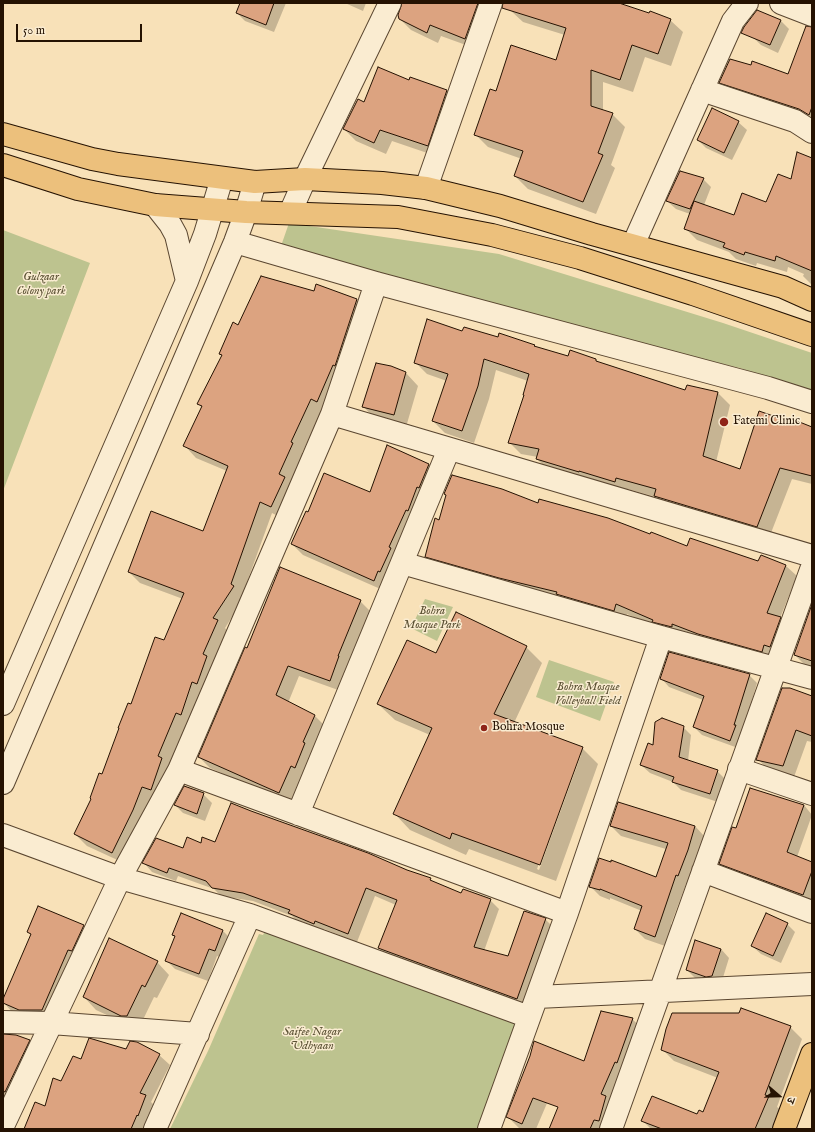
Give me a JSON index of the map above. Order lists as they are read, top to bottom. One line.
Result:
{"parks":["Gulzaar Colony park","Bohra Mosque Park","Bohra Mosque Volleyball Field","Saifee Nagar Udhyaan"],"places":["Fatemi Clinic","Bohra Mosque"],"scale_bar":"50 m","north":"right"}
